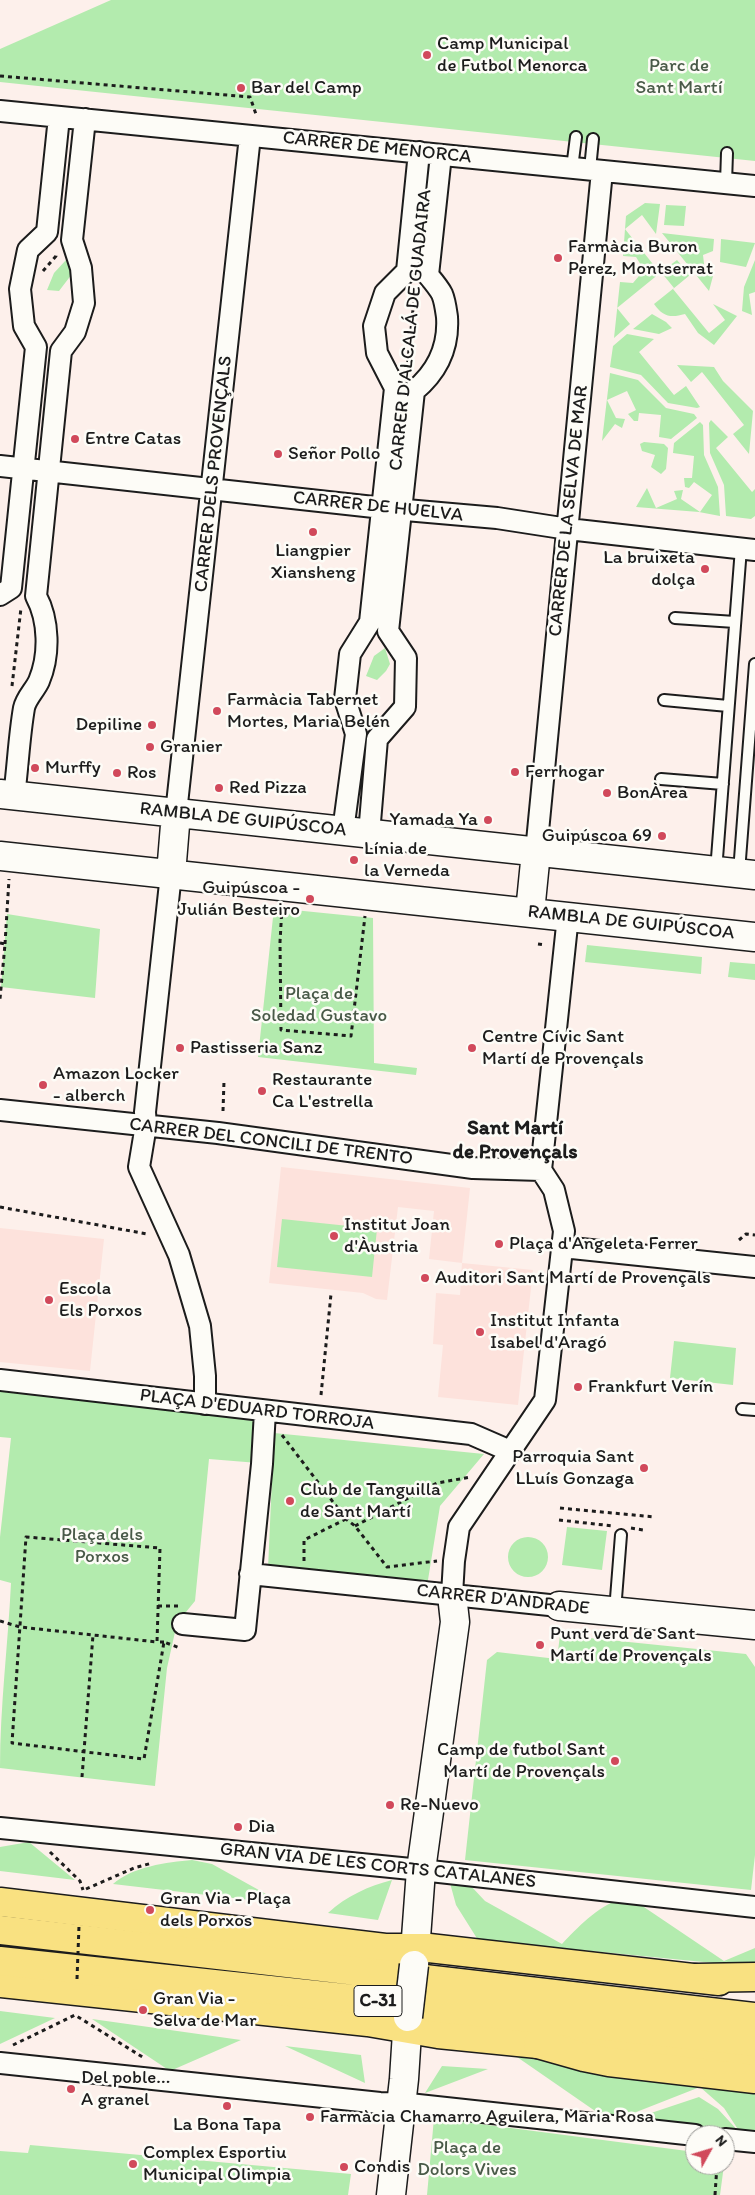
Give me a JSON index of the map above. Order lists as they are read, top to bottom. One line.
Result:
{"streets":{"main road":["C-31"],"street":["CARRER DE MENORCA","CARRER D'ALCALÁ DE GUADAIRA","CARRER DELS PROVENÇALS","CARRER DE HUELVA","CARRER DE LA SELVA DE MAR","RAMBLA DE GUIPÚSCOA","CARRER DEL CONCILI DE TRENTO","PLAÇA D'EDUARD TORROJA","CARRER D'ANDRADE","GRAN VIA DE LES CORTS CATALANES"]},"crossings":[["CARRER DE MENORCA","CARRER D'ALCALÁ DE GUADAIRA"],["CARRER DE MENORCA","CARRER DELS PROVENÇALS"],["CARRER DE MENORCA","CARRER DE LA SELVA DE MAR"],["CARRER D'ALCALÁ DE GUADAIRA","CARRER DE HUELVA"],["CARRER D'ALCALÁ DE GUADAIRA","RAMBLA DE GUIPÚSCOA"],["CARRER DELS PROVENÇALS","CARRER DE HUELVA"],["CARRER DELS PROVENÇALS","RAMBLA DE GUIPÚSCOA"],["CARRER DE HUELVA","CARRER DE LA SELVA DE MAR"],["CARRER DE LA SELVA DE MAR","RAMBLA DE GUIPÚSCOA"]],"districts":["Sant Martí de Provençals"],"parks":["Parc de Sant Martí","Plaça de Soledad Gustavo","Plaça dels Porxos","Plaça de Dolors Vives"],"places":["Camp Municipal de Futbol Menorca","Bar del Camp","Farmàcia Buron Perez, Montserrat","Entre Catas","Señor Pollo","Liangpier Xiansheng","La bruixeta dolça","Farmàcia Tabernet Mortes, Maria Belén","Depiline","Granier","Murffy","Ferrhogar","Ros","Red Pizza","BonÀrea","Yamada Ya","Guipúscoa 69","Línia de la Verneda","Guipúscoa - Julián Besteiro","Pastisseria Sanz","Centre Cívic Sant Martí de Provençals","Amazon Locker - alberch","Restaurante Ca L'estrella","Institut Joan d'Àustria","Plaça d'Angeleta Ferrer","Auditori Sant Martí de Provençals","Escola Els Porxos","Institut Infanta Isabel d'Aragó","Frankfurt Verín","Parroquia Sant LLuís Gonzaga","Club de Tanguilla de Sant Martí","Punt verd de Sant Martí de Provençals","Camp de futbol Sant Martí de Provençals","Re-Nuevo","Dia","Gran Via - Plaça dels Porxos","Gran Via - Selva de Mar","Del poble... A granel","La Bona Tapa","Farmàcia Chamarro Aguilera, Maria Rosa","Complex Esportiu Municipal Olimpia","Condis"],"north":"top right"}
